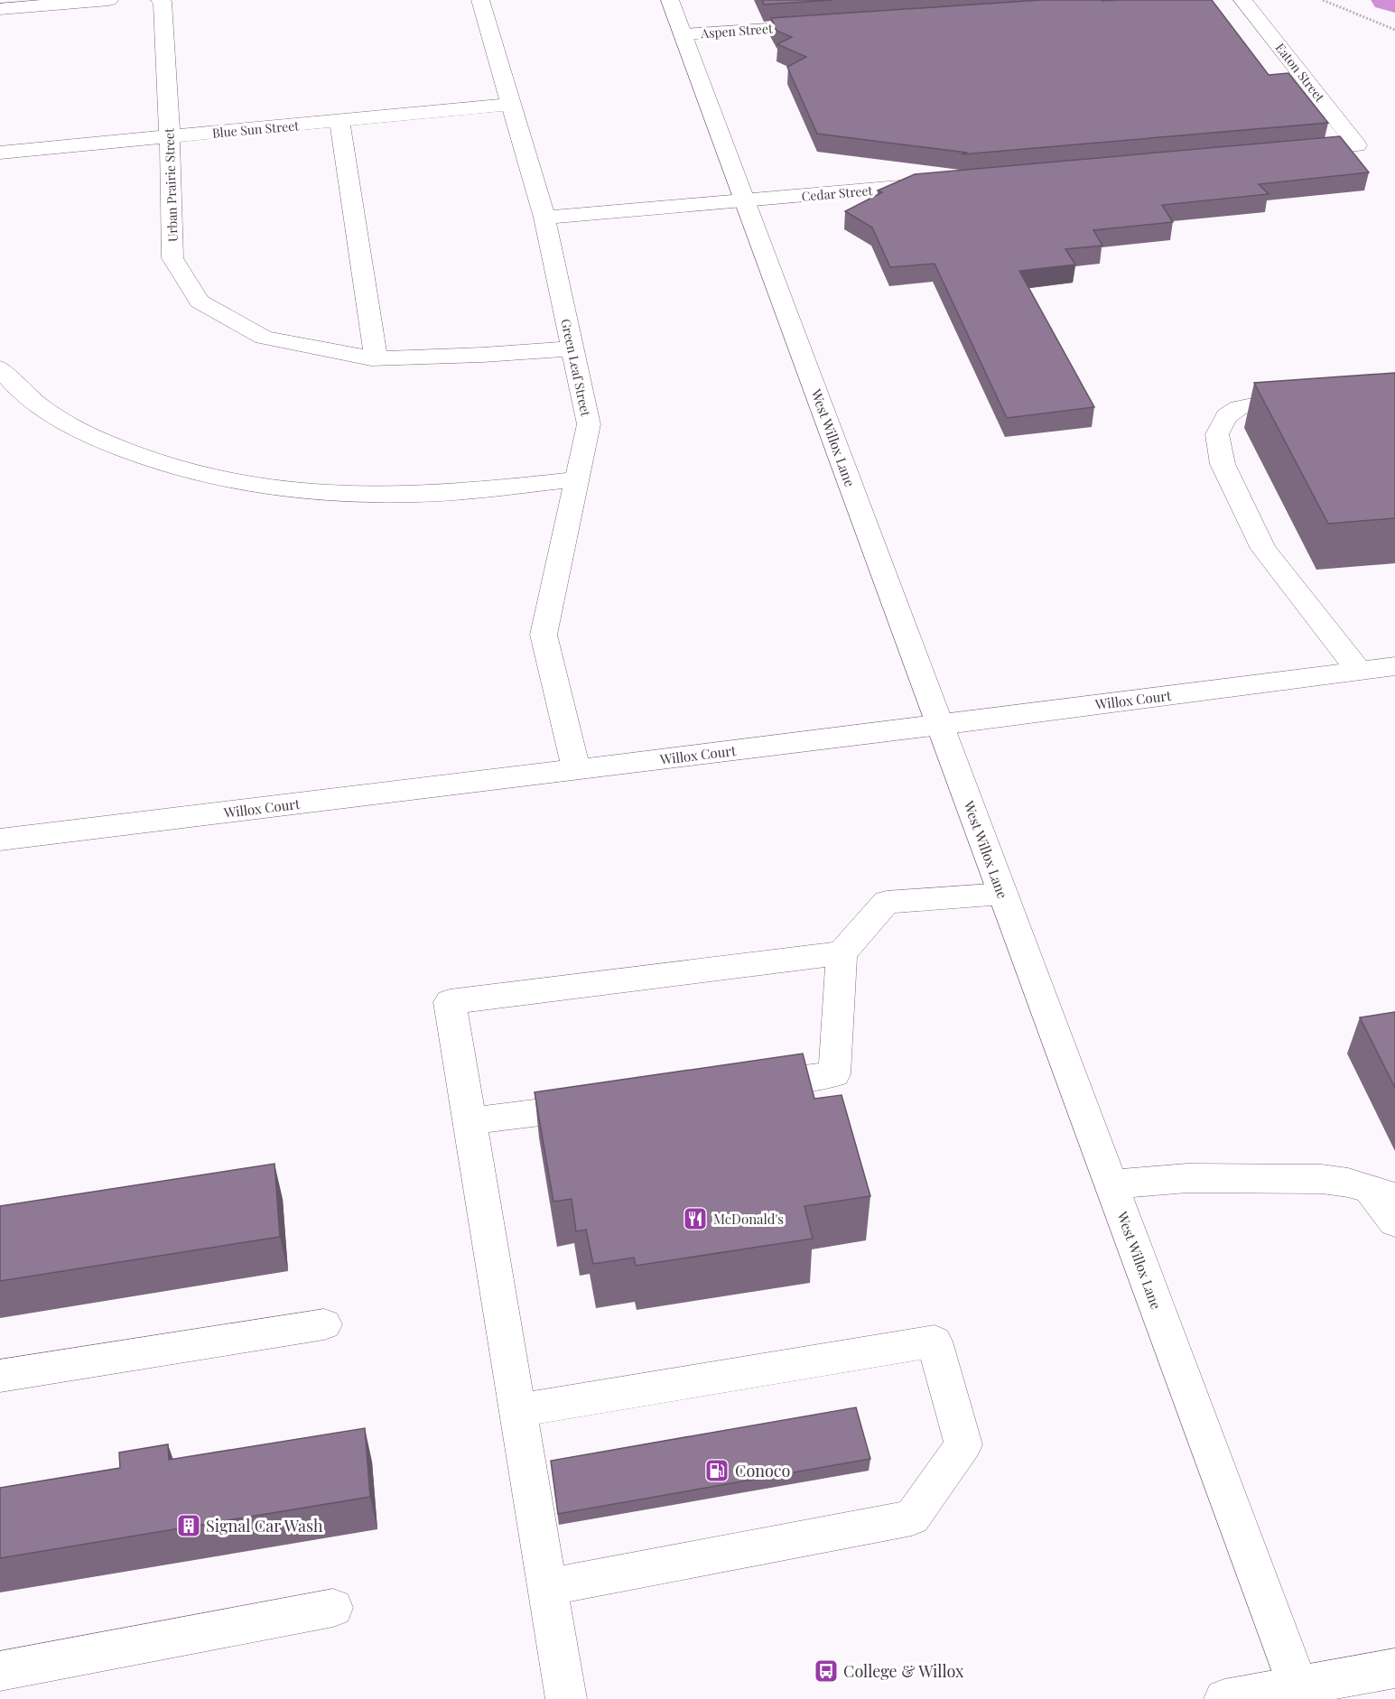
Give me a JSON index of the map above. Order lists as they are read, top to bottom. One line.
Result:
{"streets":{"main road":["Aspen Street","Eaton Street","Blue Sun Street","Urban Prairie Street","Cedar Street","Green Leaf Street","West Willox Lane","Willox Court"]},"crossings":[["Aspen Street","West Willox Lane"],["Blue Sun Street","Urban Prairie Street"],["Blue Sun Street","Green Leaf Street"],["Urban Prairie Street","Green Leaf Street"],["Cedar Street","Green Leaf Street"],["Cedar Street","West Willox Lane"],["Green Leaf Street","Willox Court"],["West Willox Lane","Willox Court"]],"places":{"restaurant":["McDonald's"],"fuel station":["Conoco"],"building":["Signal Car Wash"],"bus stop":["College & Willox"]}}
